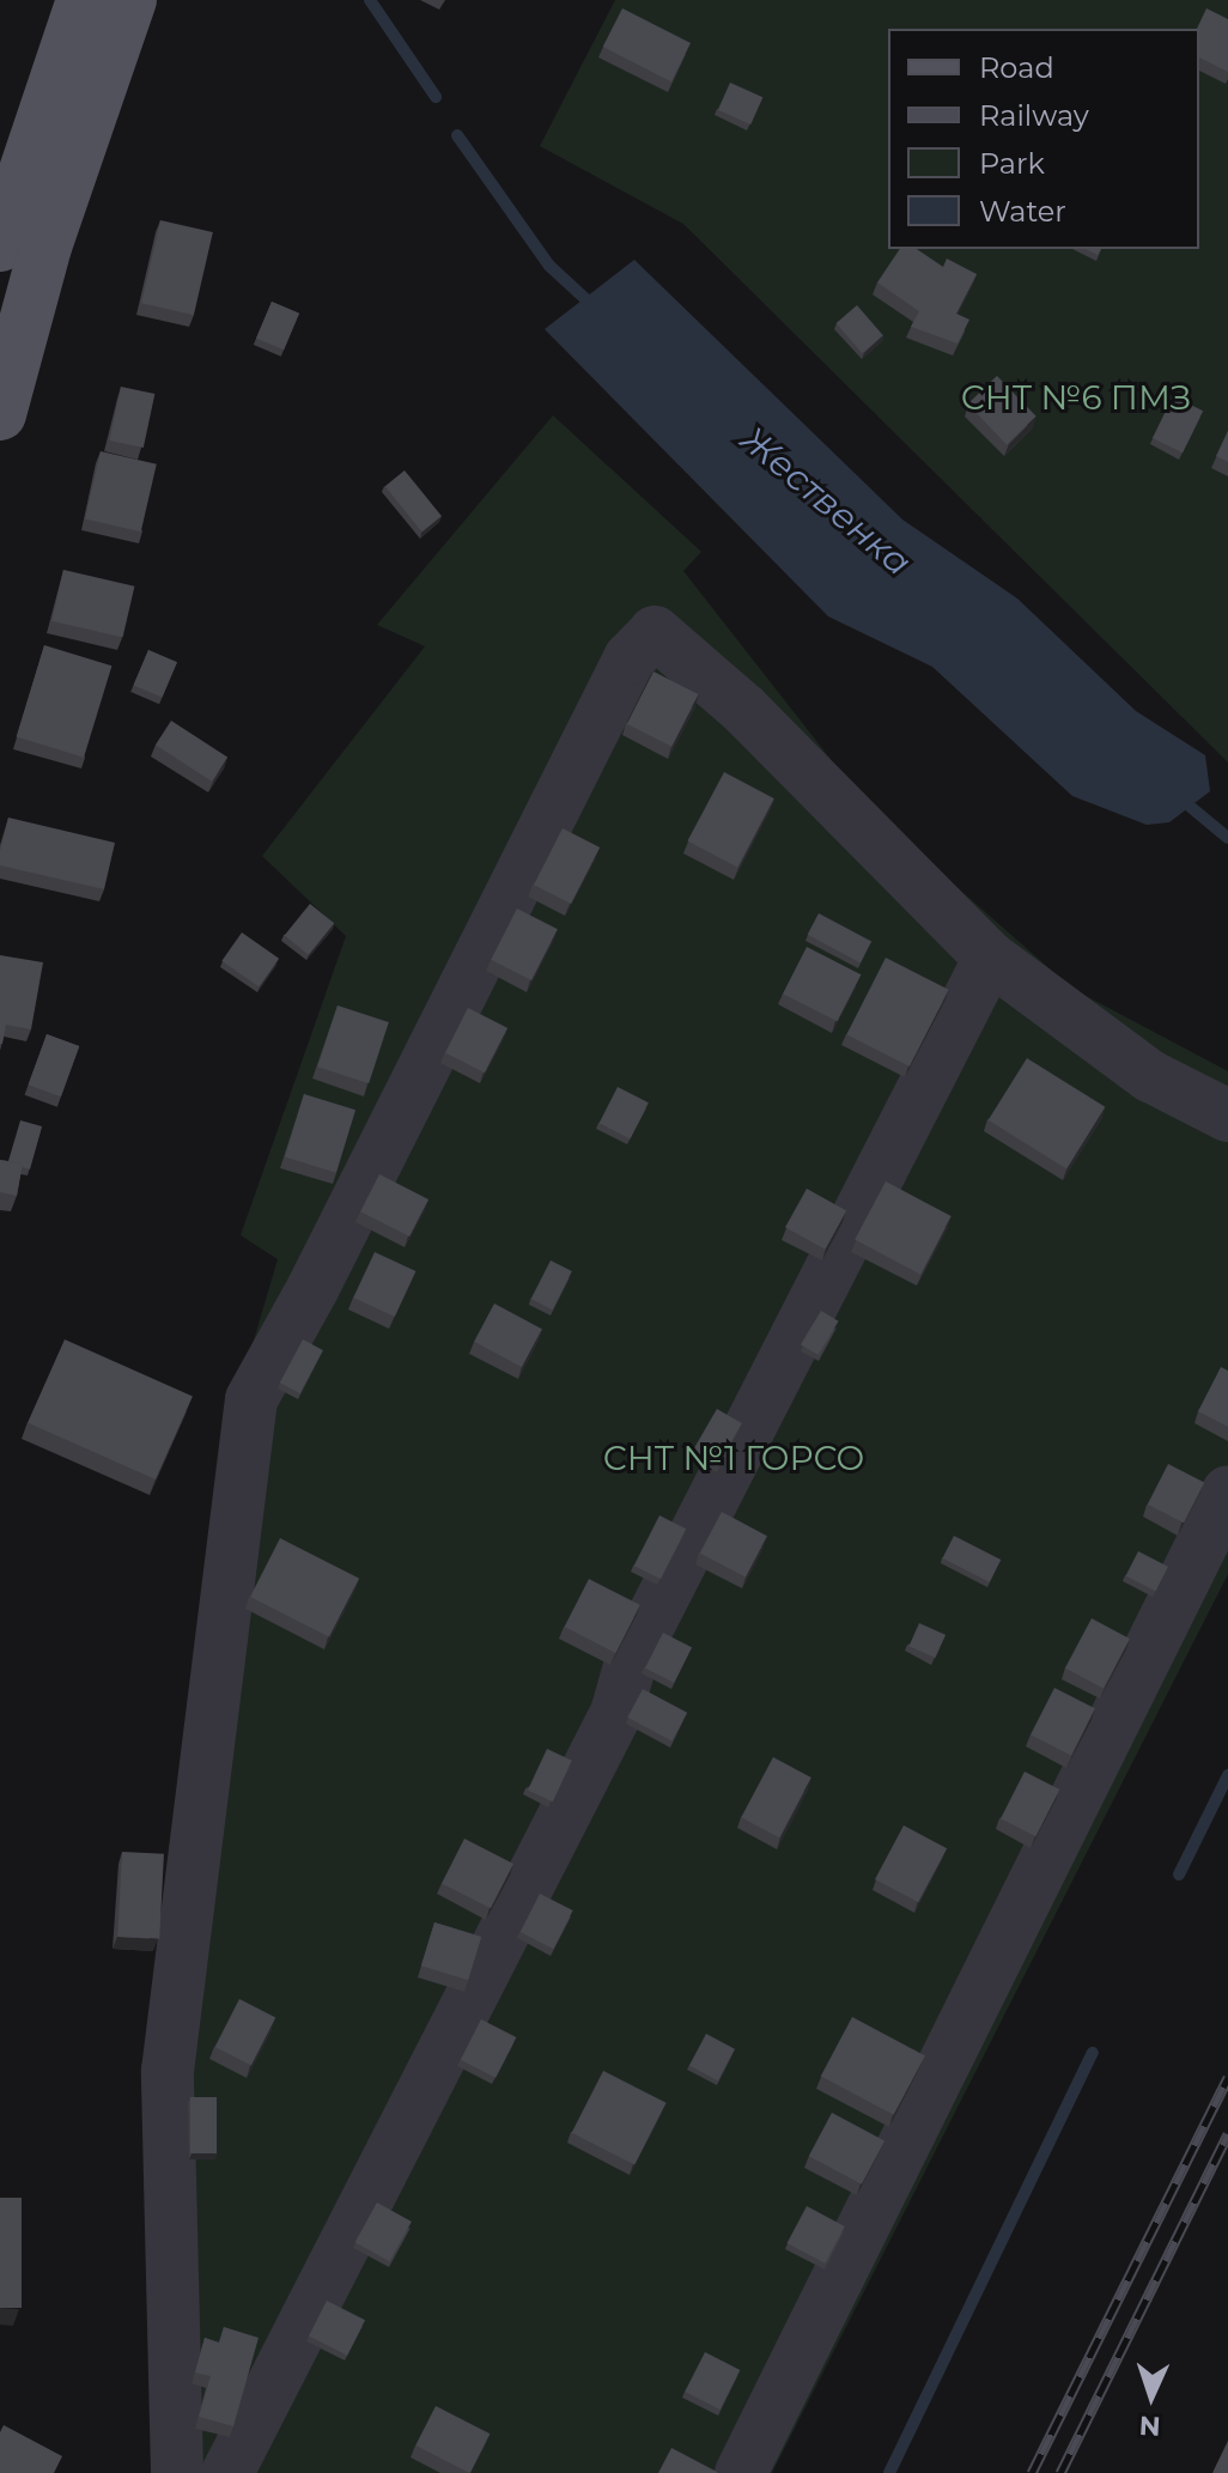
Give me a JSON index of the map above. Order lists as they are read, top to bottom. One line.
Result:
{"water":["Жественка"],"parks":["СНТ №6 ПМЗ","СНТ №1 ГОРСО"],"legend":["Road","Railway","Park","Water"],"north":"bottom"}
